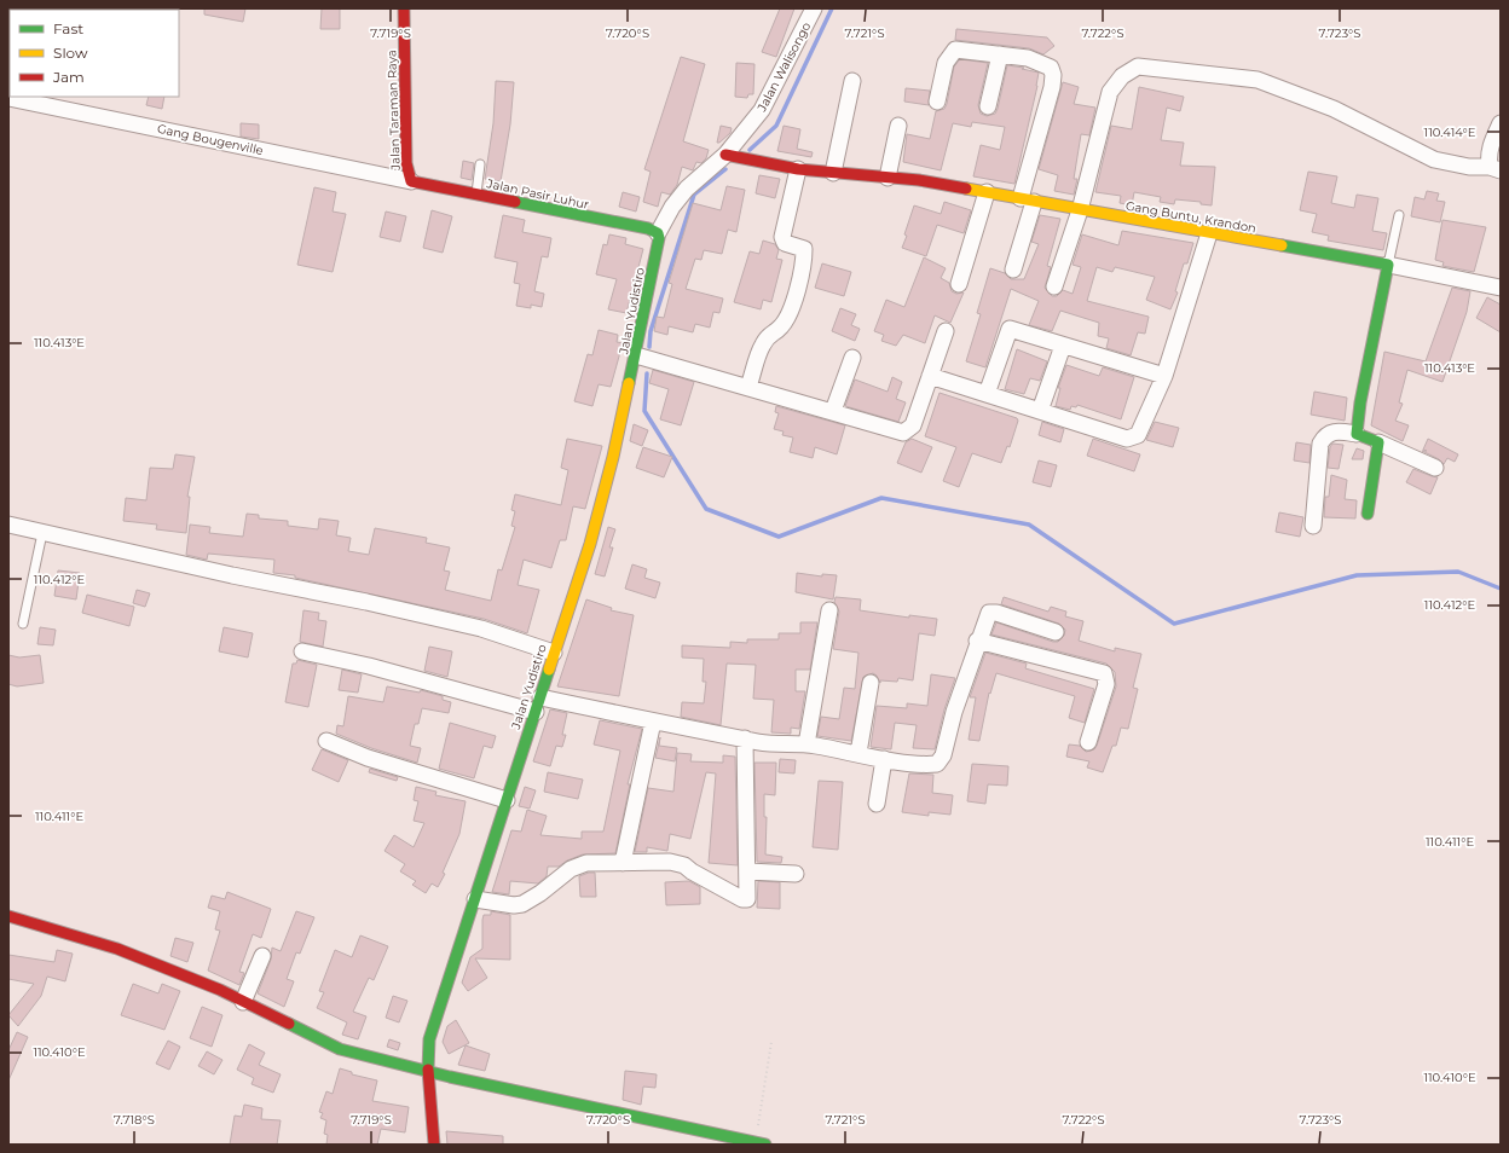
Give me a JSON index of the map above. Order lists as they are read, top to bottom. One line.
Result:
{"streets":{"street":["Jalan Walisongo","Jalan Taraman Raya","Gang Bougenville","Jalan Pasir Luhur","Gang Buntu, Krandon","Jalan Yudistiro"]},"crossings":[["Jalan Walisongo","Jalan Pasir Luhur"],["Jalan Walisongo","Gang Buntu, Krandon"],["Jalan Walisongo","Jalan Yudistiro"],["Jalan Taraman Raya","Gang Bougenville"],["Jalan Taraman Raya","Jalan Pasir Luhur"],["Gang Bougenville","Jalan Pasir Luhur"],["Jalan Pasir Luhur","Jalan Yudistiro"]],"legend":["Fast","Slow","Jam"],"coordinates":["7.719°S","7.720°S","7.721°S","7.722°S","7.723°S","110.414°E","110.413°E","110.412°E","110.411°E","110.410°E","7.718°S"]}
